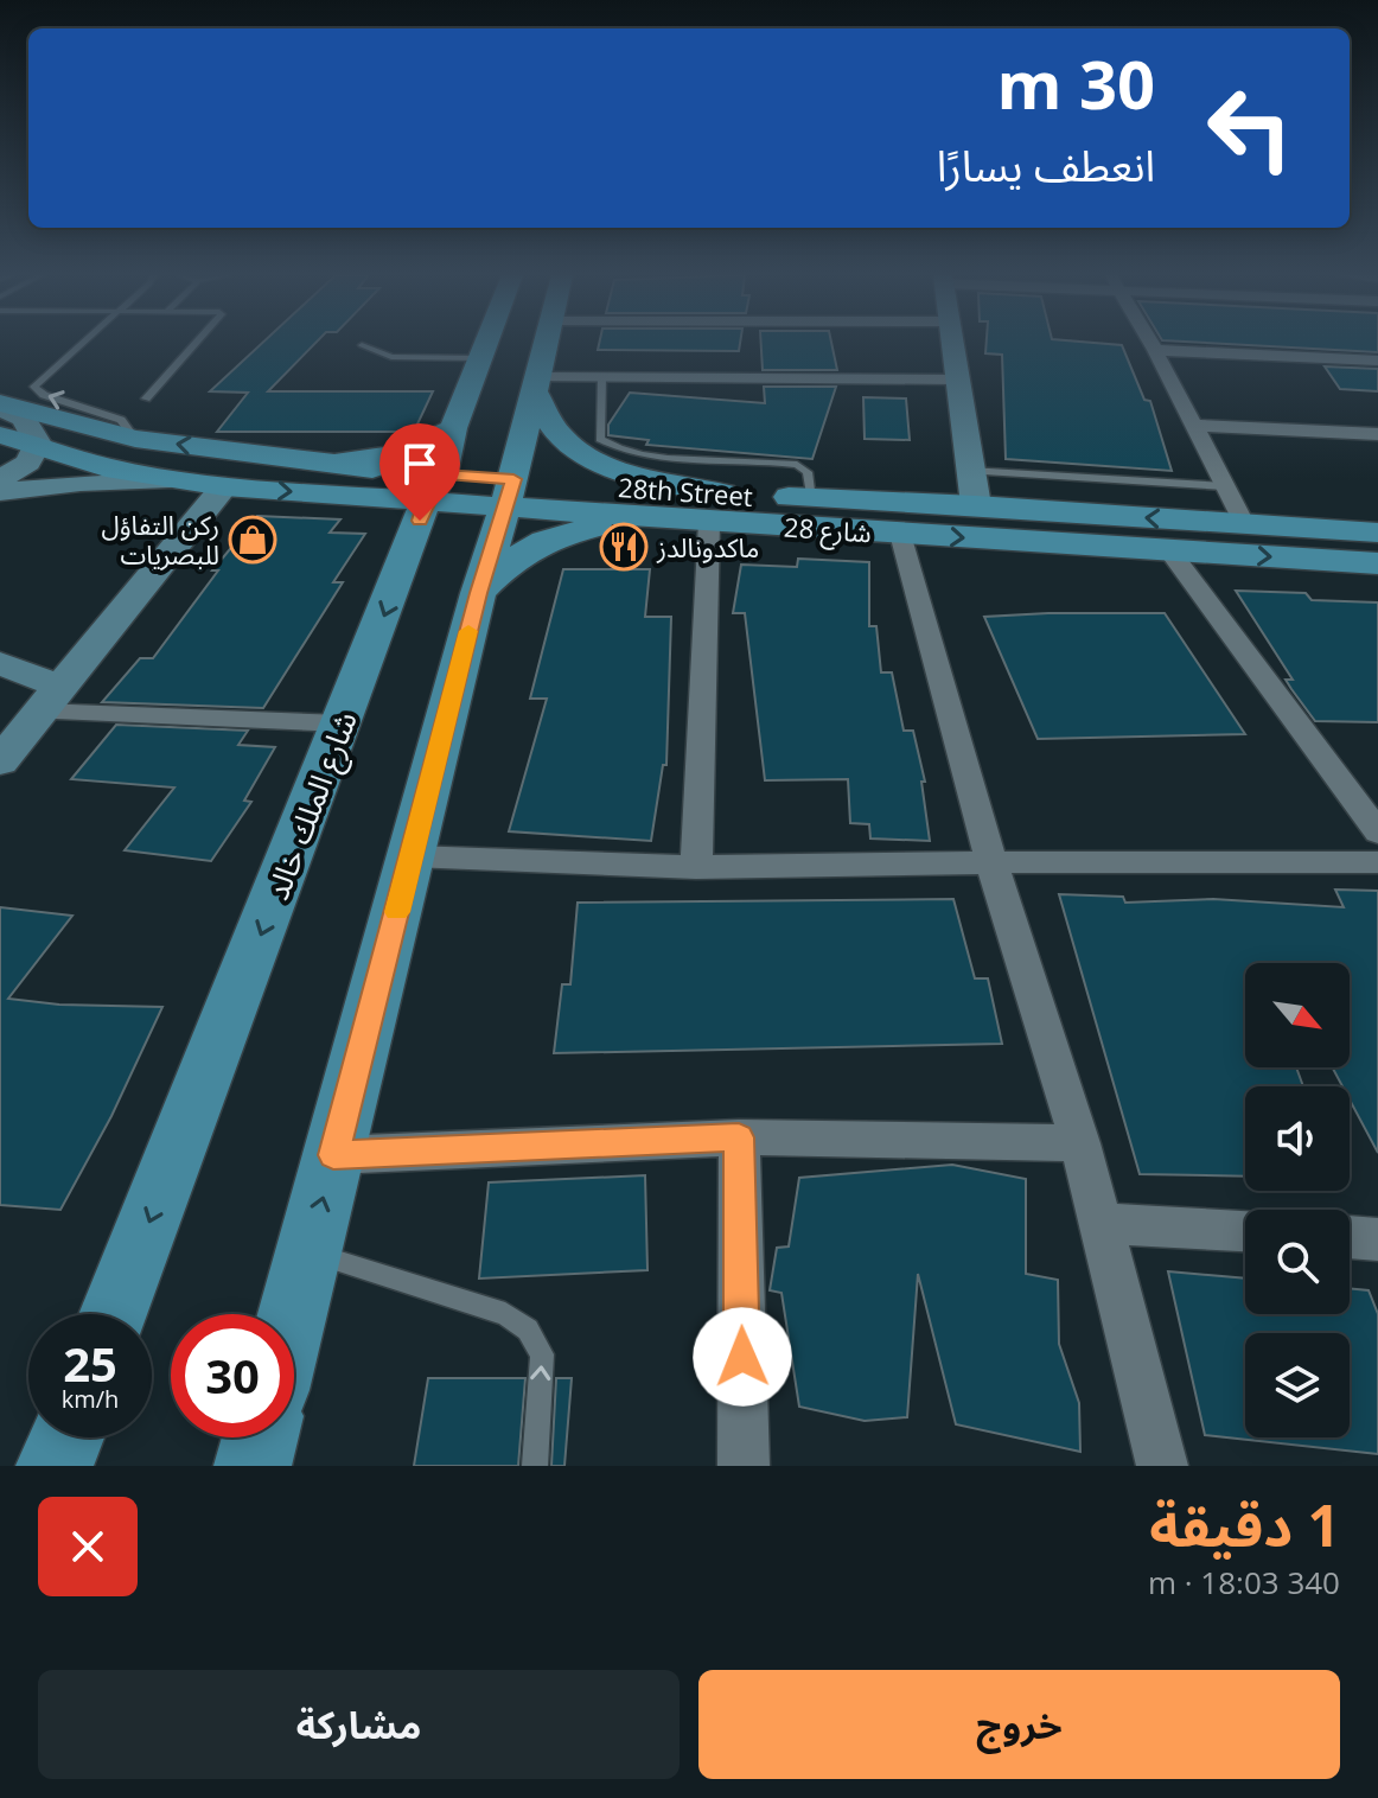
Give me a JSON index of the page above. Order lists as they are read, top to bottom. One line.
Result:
{"streets":{"main road":["28th Street","شارع 28","شارع الملك خالد"]},"crossings":[["28th Street","شارع 28"],["شارع 28","شارع الملك خالد"]],"places":{"shop":["ركن التفاؤل للبصريات"],"restaurant":["ماكدونالدز"]},"north":"bottom right","page":{"turn":["30 m","انعطف يسارًا"],"speed":"25 km/h","limit":"30","heading":["1 دقيقة","340 m · 18:03"],"buttons":["خروج","مشاركة"]}}
